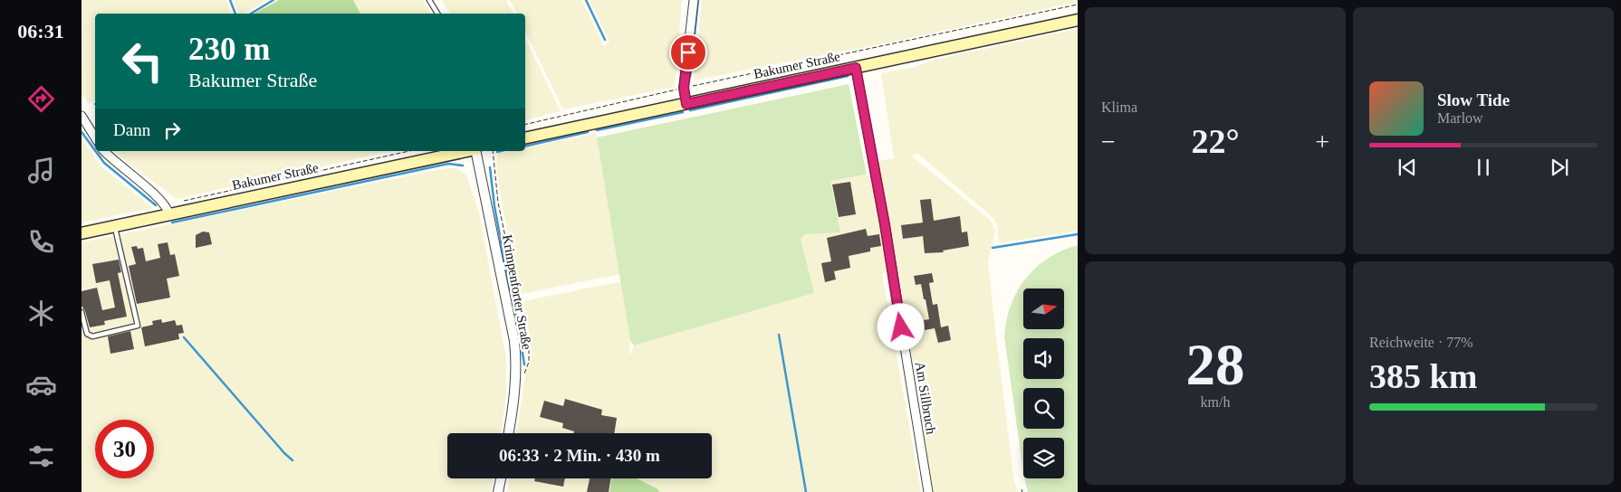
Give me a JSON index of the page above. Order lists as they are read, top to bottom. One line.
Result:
{"streets":{"main road":["Bakumer Straße"],"street":["Krimpenforter Straße","Am Sillbruch"]},"crossings":[["Bakumer Straße","Am Sillbruch"]],"north":"right","page":{"tabs":"06:31","tile":["Klima",["28","km/h"],["Reichweite · 77%","385 km"]],"turn":["230 m","Bakumer Straße"],"song":["Slow Tide","Marlow"],"then":"Dann","heat":["−","22°","+"],"limit":"30","trip":"06:33 · 2 Min. · 430 m"}}
